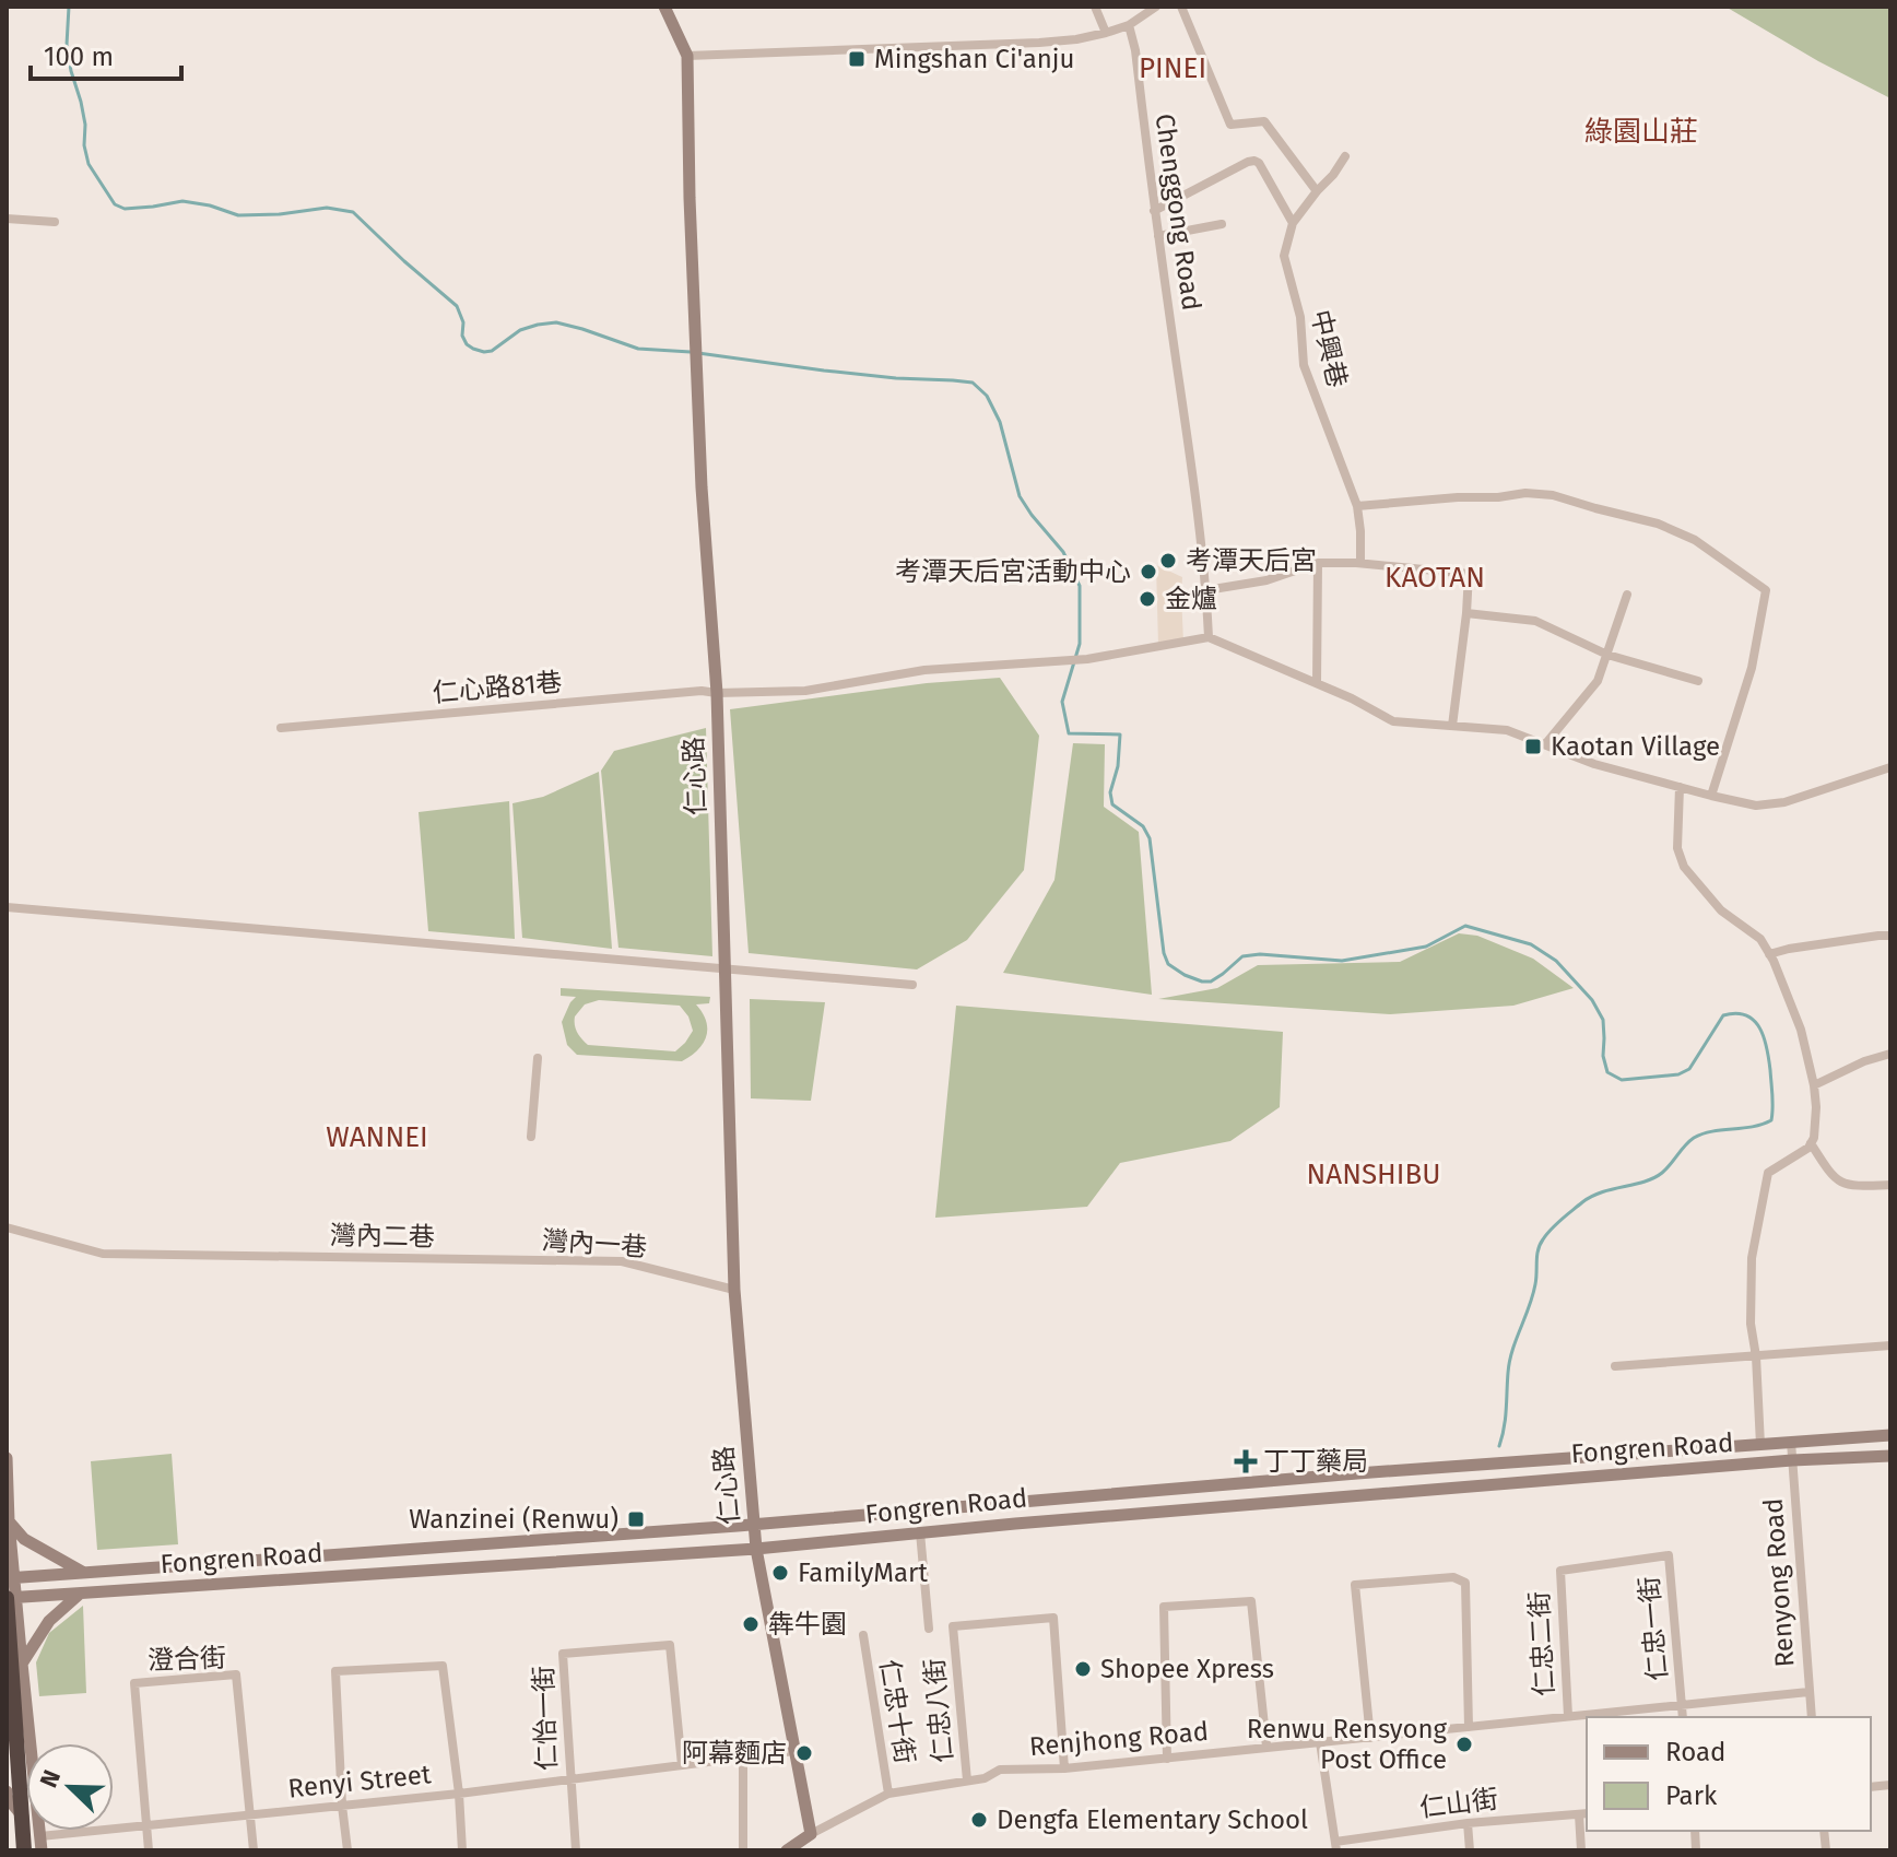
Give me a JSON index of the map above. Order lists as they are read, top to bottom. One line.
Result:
{"streets":{"main road":["仁心路","Fongren Road"],"street":["Chenggong Road","中興巷","仁心路81巷","灣內二巷","灣內一巷","Renyong Road","仁忠一街","仁忠二街","澄合街","仁忠八街","仁忠十街","仁怡一街","Renjhong Road","Renyi Street","仁山街"]},"crossings":[["仁心路81巷","仁心路"],["仁心路","灣內一巷"],["仁心路","Fongren Road"],["仁心路","Renjhong Road"],["仁心路","Renyi Street"],["灣內二巷","灣內一巷"],["Fongren Road","Renyong Road"],["Renyong Road","Renjhong Road"],["仁忠一街","仁忠二街"],["仁忠一街","Renjhong Road"],["仁忠二街","Renjhong Road"],["澄合街","Renyi Street"],["仁忠八街","Renjhong Road"],["仁忠十街","Renjhong Road"],["仁怡一街","Renyi Street"]],"districts":["PINEI","綠園山莊","KAOTAN","WANNEI","NANSHIBU"],"places":{"transit":["Mingshan Ci'anju","Kaotan Village","Wanzinei (Renwu)"],"other":["考潭天后宮","考潭天后宮活動中心","金爐","FamilyMart","犇牛園","Shopee Xpress","Renwu Rensyong Post Office","阿幕麵店","Dengfa Elementary School"],"health":["丁丁藥局"]},"legend":["Road","Park"],"scale_bar":"100 m","north":"top left"}
